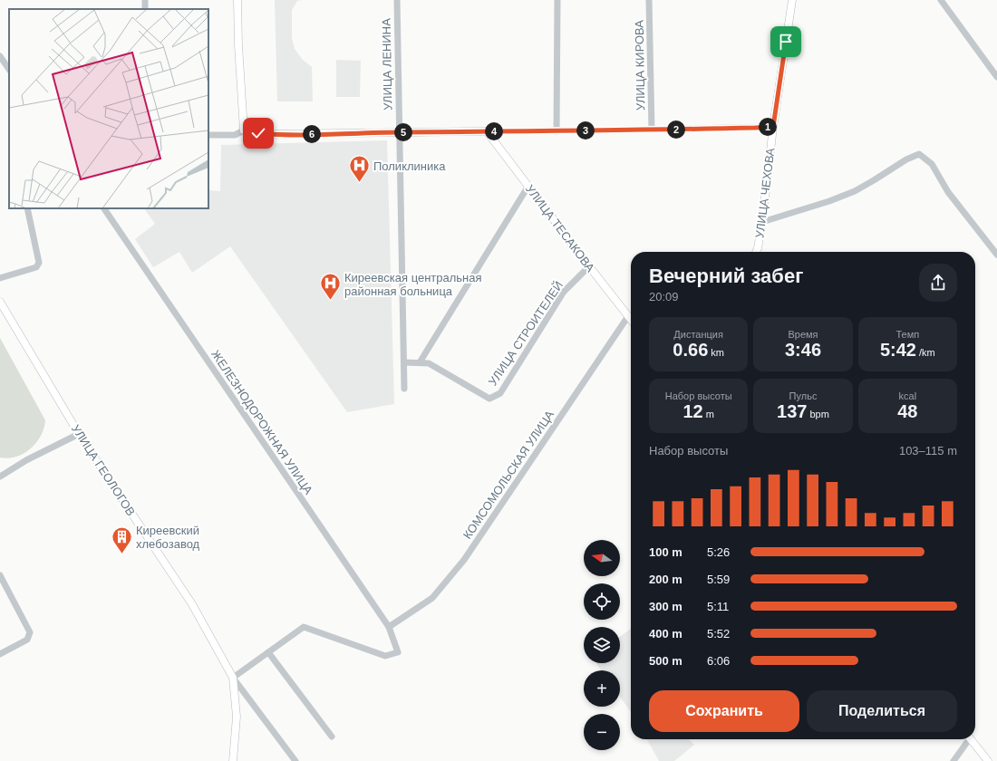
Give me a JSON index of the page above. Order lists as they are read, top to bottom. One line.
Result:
{"streets":{"main road":["УЛИЦА ЧЕХОВА","УЛИЦА ТЕСАКОВА","УЛИЦА ГЕОЛОГОВ"],"street":["УЛИЦА ЛЕНИНА","УЛИЦА КИРОВА","УЛИЦА СТРОИТЕЛЕЙ","ЖЕЛЕЗНОДОРОЖНАЯ УЛИЦА","КОМСОМОЛЬСКАЯ УЛИЦА"]},"crossings":[["УЛИЦА ЛЕНИНА","УЛИЦА СТРОИТЕЛЕЙ"],["УЛИЦА ТЕСАКОВА","УЛИЦА СТРОИТЕЛЕЙ"],["УЛИЦА ТЕСАКОВА","КОМСОМОЛЬСКАЯ УЛИЦА"],["ЖЕЛЕЗНОДОРОЖНАЯ УЛИЦА","КОМСОМОЛЬСКАЯ УЛИЦА"]],"places":{"hospital":["Поликлиника","Киреевская центральная районная больница"],"building":["Киреевский хлебозавод"]},"north":"left","page":{"pins":["1","2","3","4","5","6"],"heading":["Вечерний забег","20:09"],"stats":[["Дистанция","0.66 km"],["Время","3:46"],["Темп","5:42 /km"],["Набор высоты","12 m"],["Пульс","137 bpm"],["kcal","48"]],"chart":["Набор высоты","103–115 m"],"list":[{"name":"100 m","note":"5:26"},{"name":"200 m","note":"5:59"},{"name":"300 m","note":"5:11"},{"name":"400 m","note":"5:52"},{"name":"500 m","note":"6:06"}],"map_buttons":["+","−"],"buttons":["Сохранить","Поделиться"]}}
